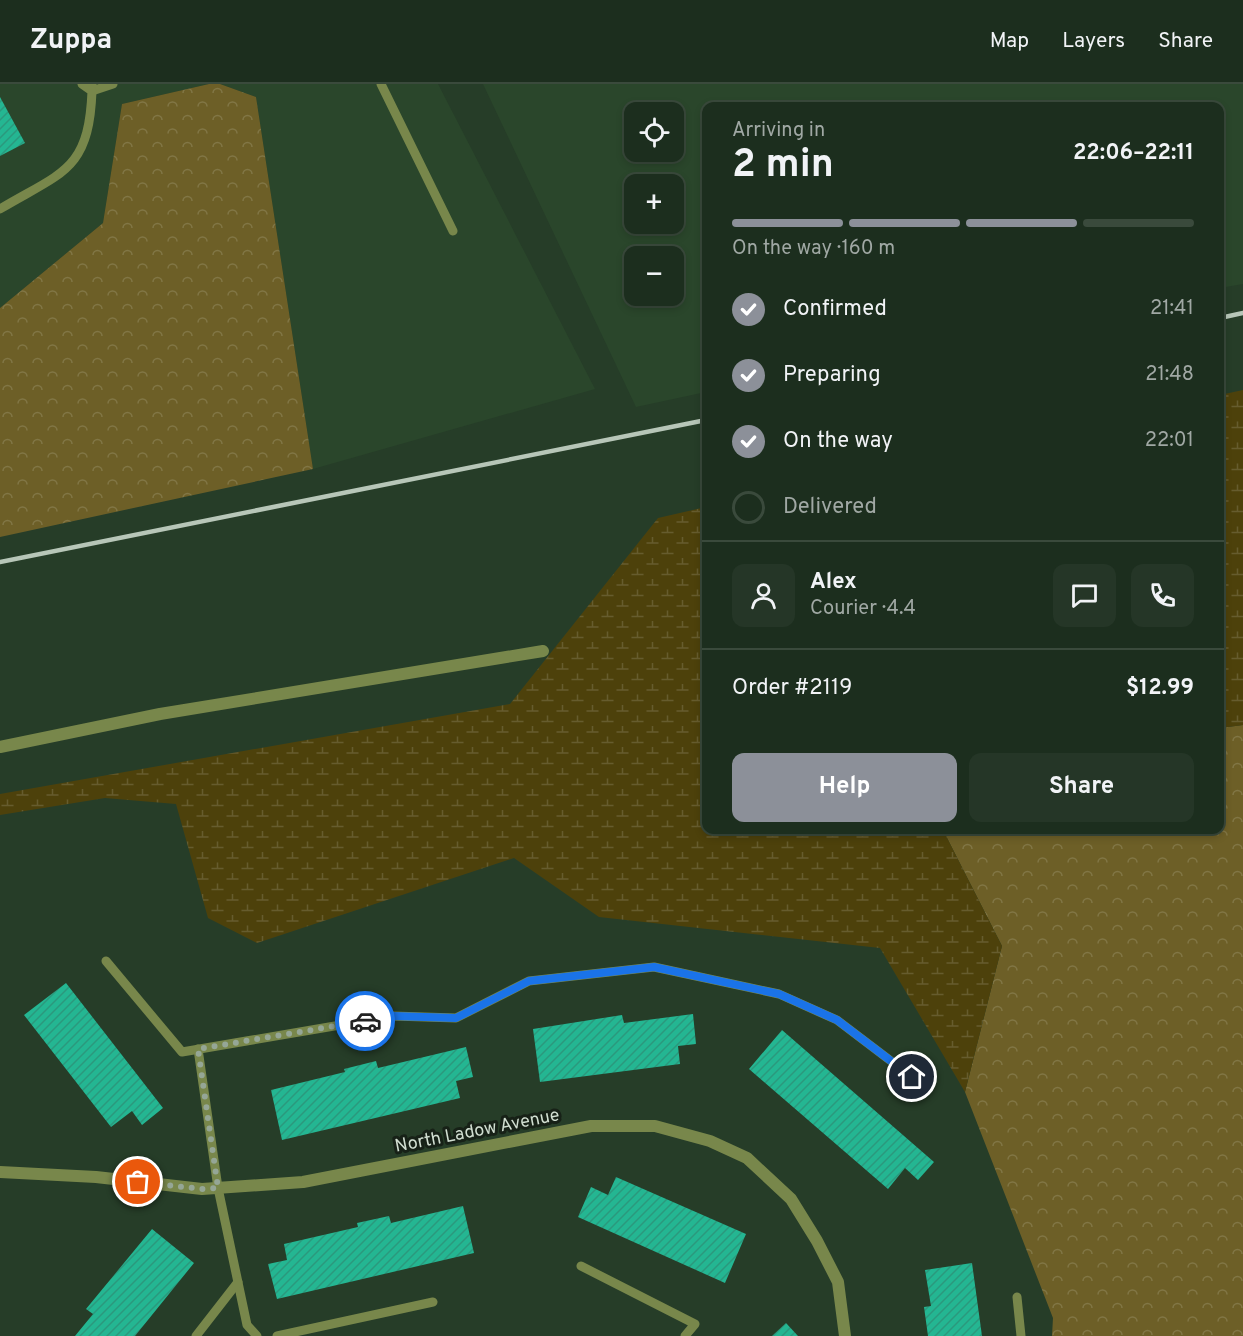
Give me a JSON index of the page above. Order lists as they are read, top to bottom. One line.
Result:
{"streets":{"street":["North Ladow Avenue"]},"page":{"header":"Zuppa","nav":["Map","Layers","Share"],"map_buttons":["+","−"],"heading":["2 min","Arriving in","22:06–22:11"],"panel":["Alex","Courier · 4.4","Order #2119","$12.99"],"bar":"On the way · 160 m","list":[["Confirmed","21:41"],["Preparing","21:48"],["On the way","22:01"],"Delivered"],"buttons":["Help","Share"]}}
